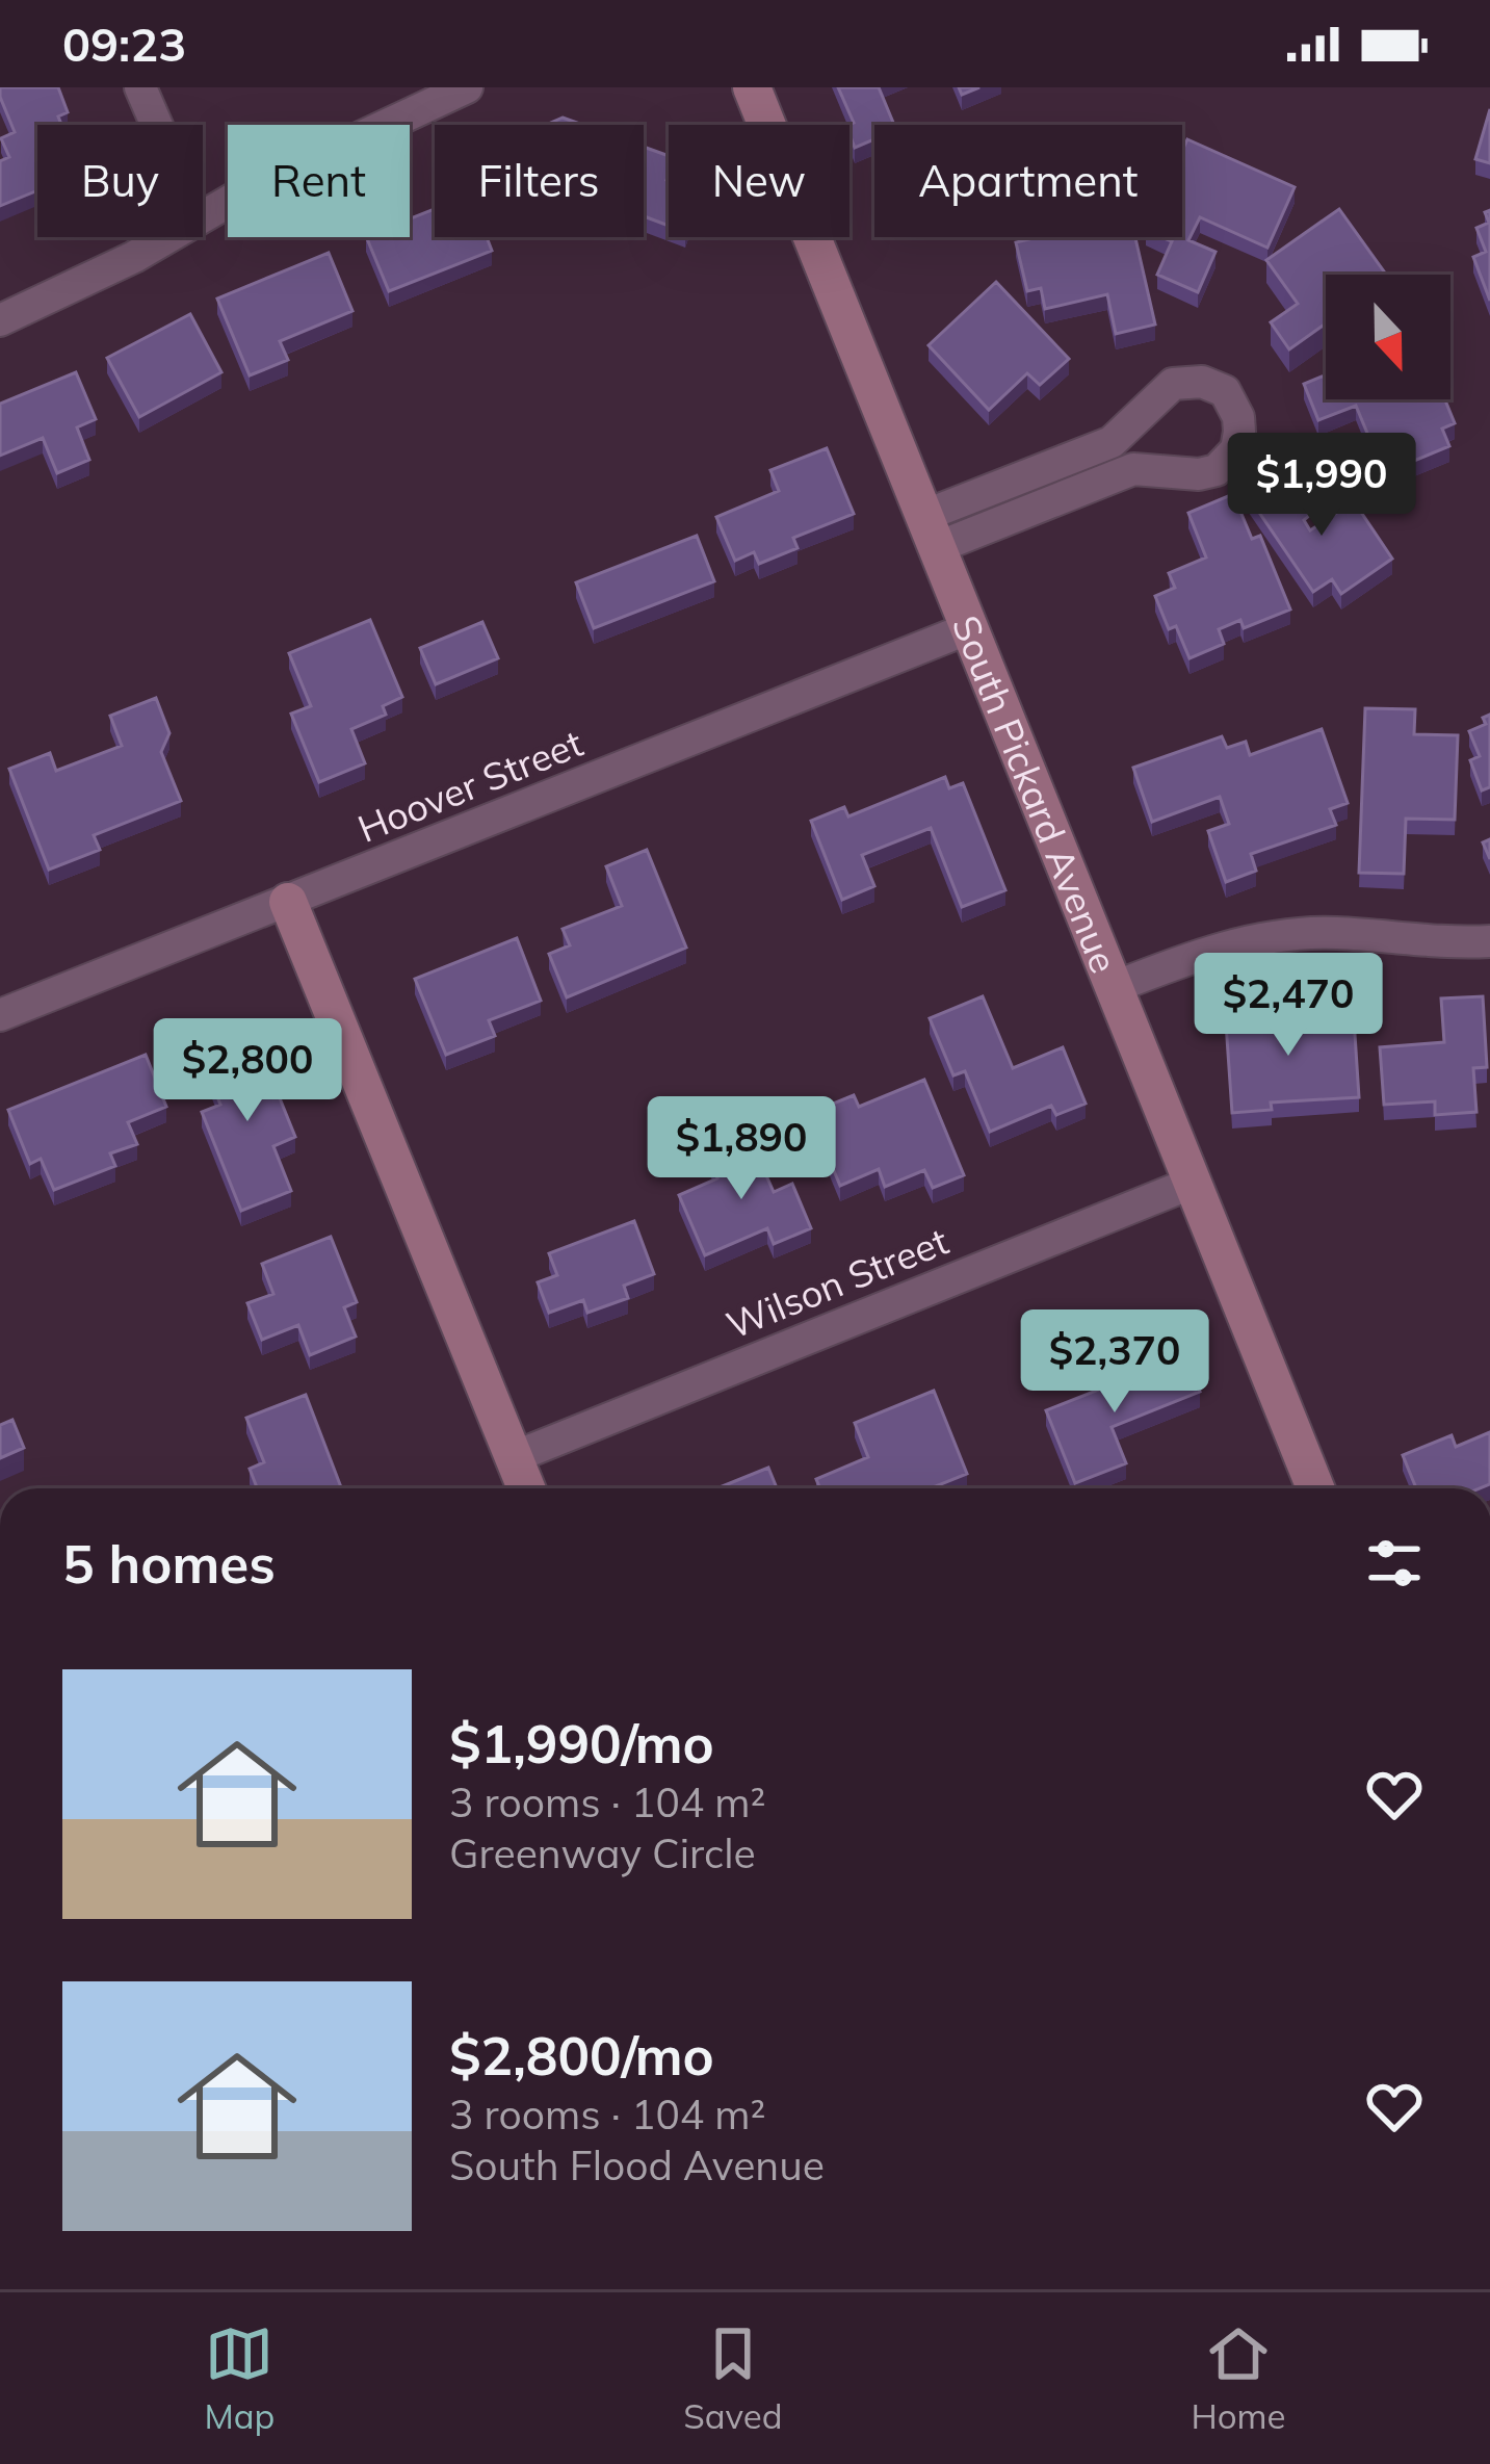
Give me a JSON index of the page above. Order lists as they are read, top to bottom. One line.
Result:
{"streets":{"street":["Hoover Street","South Pickard Avenue","Wilson Street"]},"crossings":[["Hoover Street","South Pickard Avenue"],["South Pickard Avenue","Wilson Street"]],"north":"bottom","page":{"status":"09:23","chip":["Buy","Rent","Filters","New","Apartment"],"price":["$1,990","$2,470","$2,800","$1,890","$2,370"],"heading":"5 homes","list":[{"name":"$1,990/mo","note":"3 rooms · 104 m² · Greenway Circle"},{"name":"$2,800/mo","note":"3 rooms · 104 m² · South Flood Avenue"}],"tabs":["Map","Saved","Home"]}}
